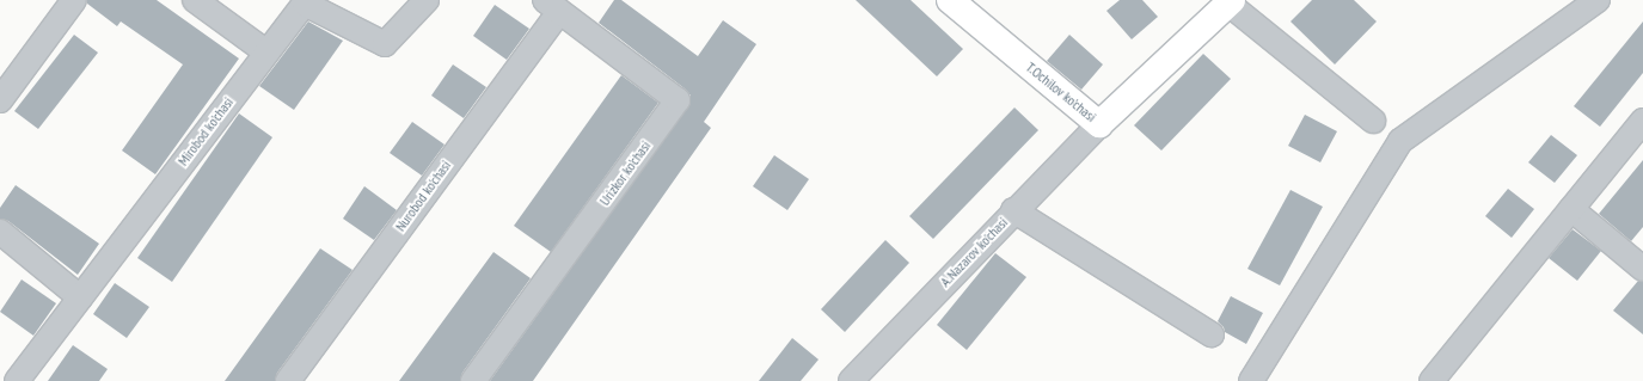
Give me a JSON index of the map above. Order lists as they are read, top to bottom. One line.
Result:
{"streets":{"main road":["T.Ochilov ko'chasi"],"street":["Mirobod ko'chasi","Urizkor ko'chasi","Nurobod ko'chasi","A.Nazarov ko'chasi"]},"crossings":[["T.Ochilov ko'chasi","A.Nazarov ko'chasi"],["Urizkor ko'chasi","Nurobod ko'chasi"]]}
